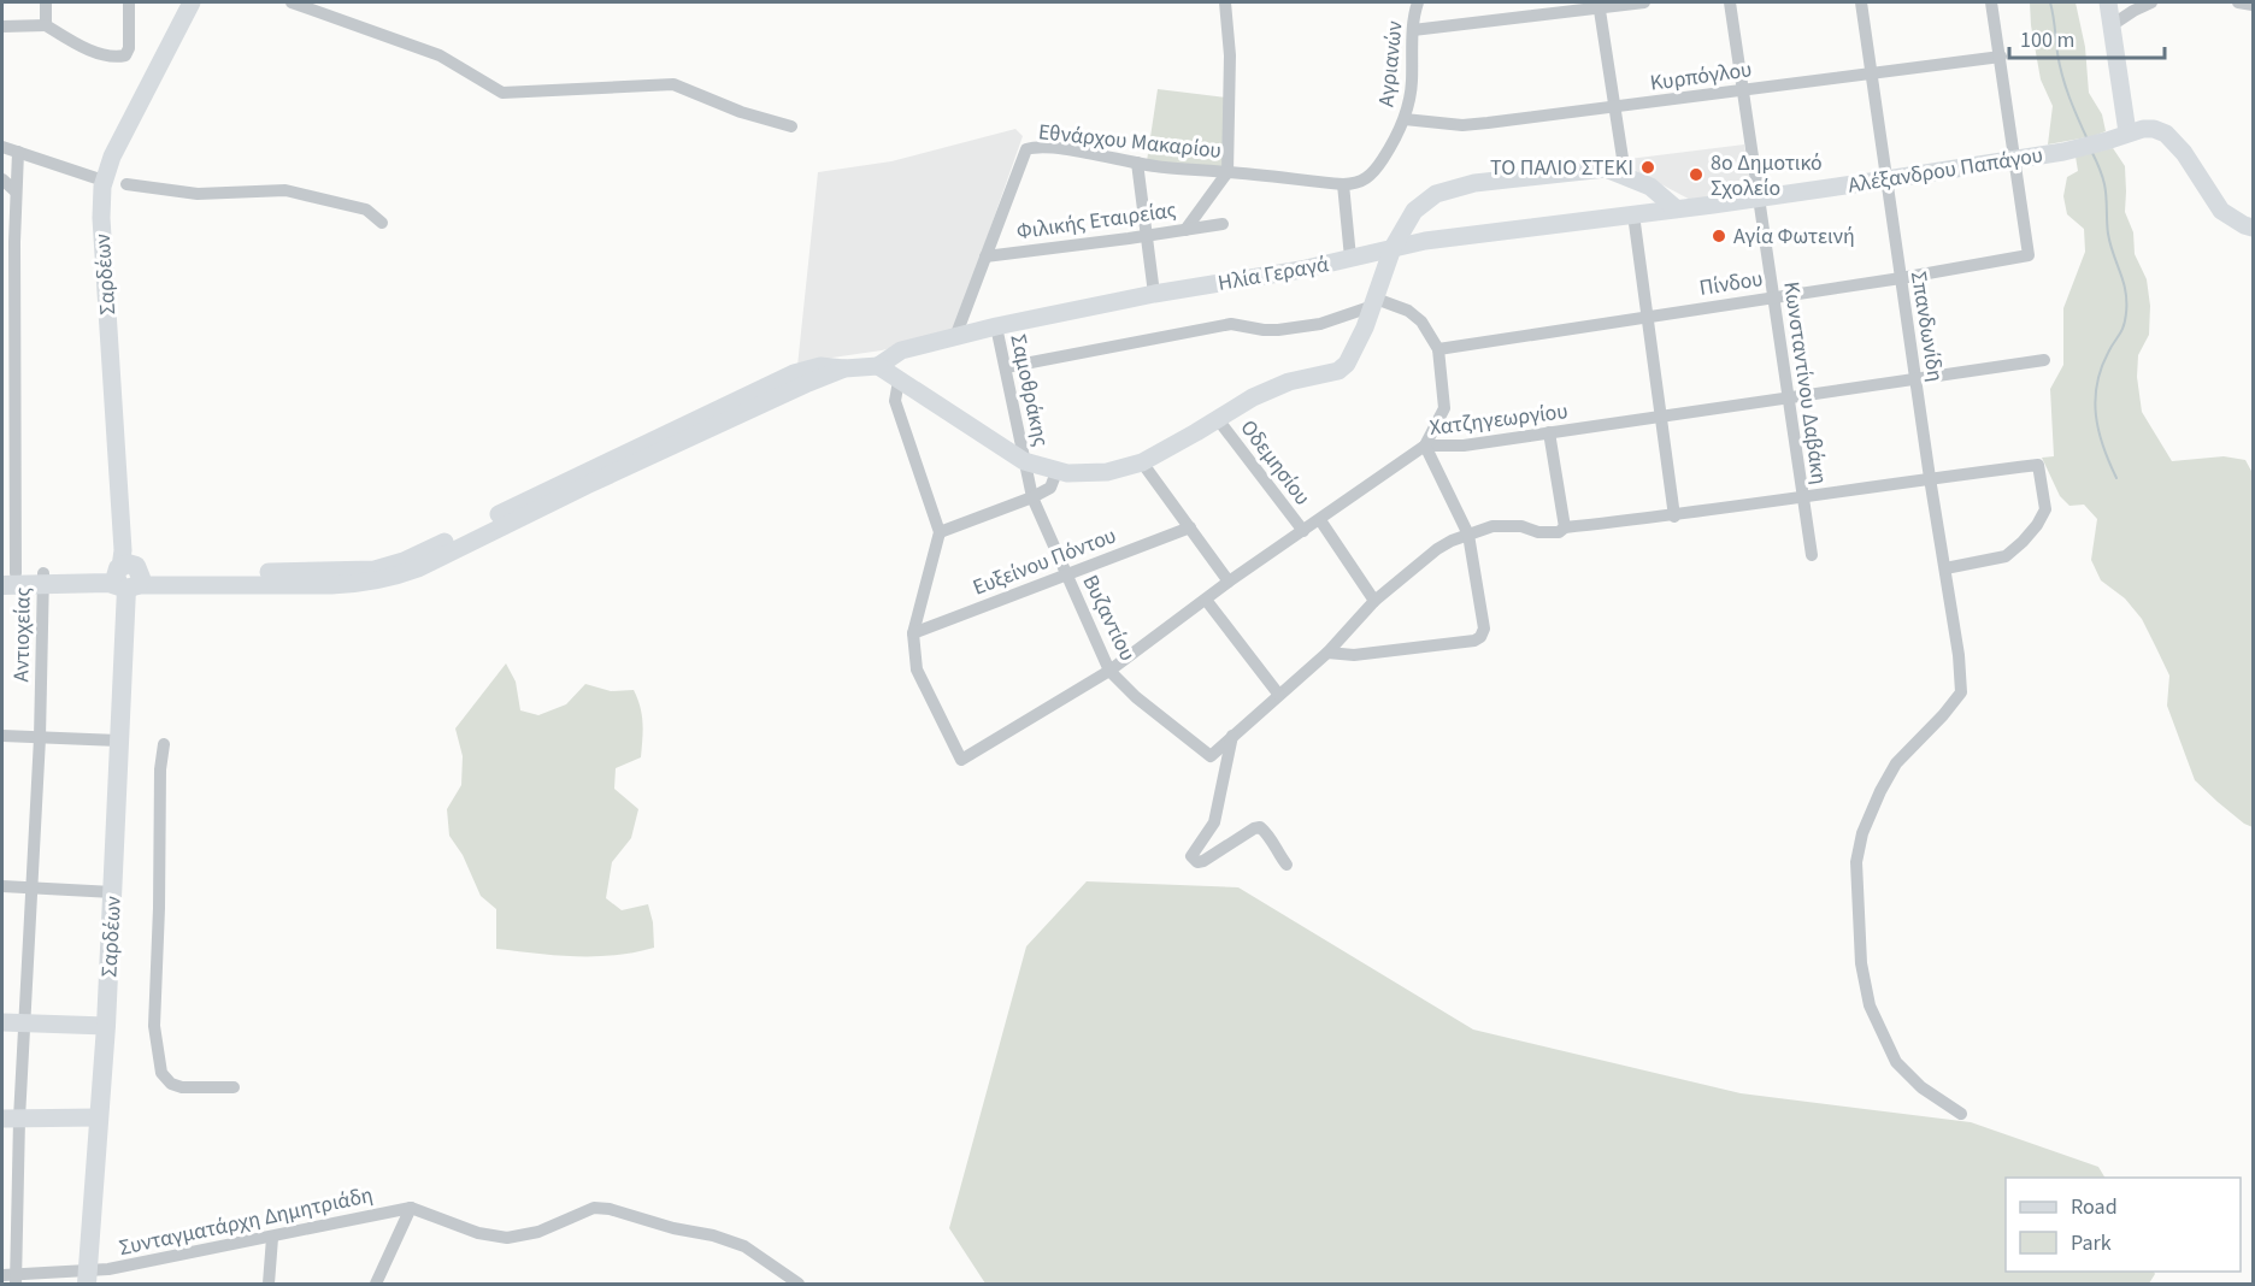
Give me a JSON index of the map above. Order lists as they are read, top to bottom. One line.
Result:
{"streets":{"main road":["Σαρδέων"],"street":["Αγριανών","Κυρπόγλου","Εθνάρχου Μακαρίου","Αλέξανδρου Παπάγου","Φιλικής Εταιρείας","Ηλία Γεραγά","Πίνδου","Σπανδωνίδη","Κωνσταντίνου Δαβάκη","Σαμοθράκης","Χατζηγεωργίου","Οδεμησίου","Ευξείνου Πόντου","Βυζαντίου","Αντιοχείας","Συνταγματάρχη Δημητριάδη"]},"crossings":[["Αγριανών","Κυρπόγλου"],["Αγριανών","Εθνάρχου Μακαρίου"],["Κυρπόγλου","Σπανδωνίδη"],["Κυρπόγλου","Κωνσταντίνου Δαβάκη"],["Εθνάρχου Μακαρίου","Φιλικής Εταιρείας"],["Εθνάρχου Μακαρίου","Ηλία Γεραγά"],["Αλέξανδρου Παπάγου","Ηλία Γεραγά"],["Αλέξανδρου Παπάγου","Πίνδου"],["Αλέξανδρου Παπάγου","Σπανδωνίδη"],["Αλέξανδρου Παπάγου","Κωνσταντίνου Δαβάκη"],["Ηλία Γεραγά","Σαμοθράκης"],["Σαρδέων","Συνταγματάρχη Δημητριάδη"],["Πίνδου","Σπανδωνίδη"],["Πίνδου","Κωνσταντίνου Δαβάκη"],["Σπανδωνίδη","Χατζηγεωργίου"],["Κωνσταντίνου Δαβάκη","Χατζηγεωργίου"],["Σαμοθράκης","Βυζαντίου"],["Χατζηγεωργίου","Οδεμησίου"],["Χατζηγεωργίου","Ευξείνου Πόντου"],["Χατζηγεωργίου","Βυζαντίου"],["Ευξείνου Πόντου","Βυζαντίου"],["Αντιοχείας","Συνταγματάρχη Δημητριάδη"]],"places":["ΤΟ ΠΑΛΙΟ ΣΤΕΚΙ","8ο Δημοτικό Σχολείο","Αγία Φωτεινή"],"legend":["Road","Park"],"scale_bar":"100 m"}
